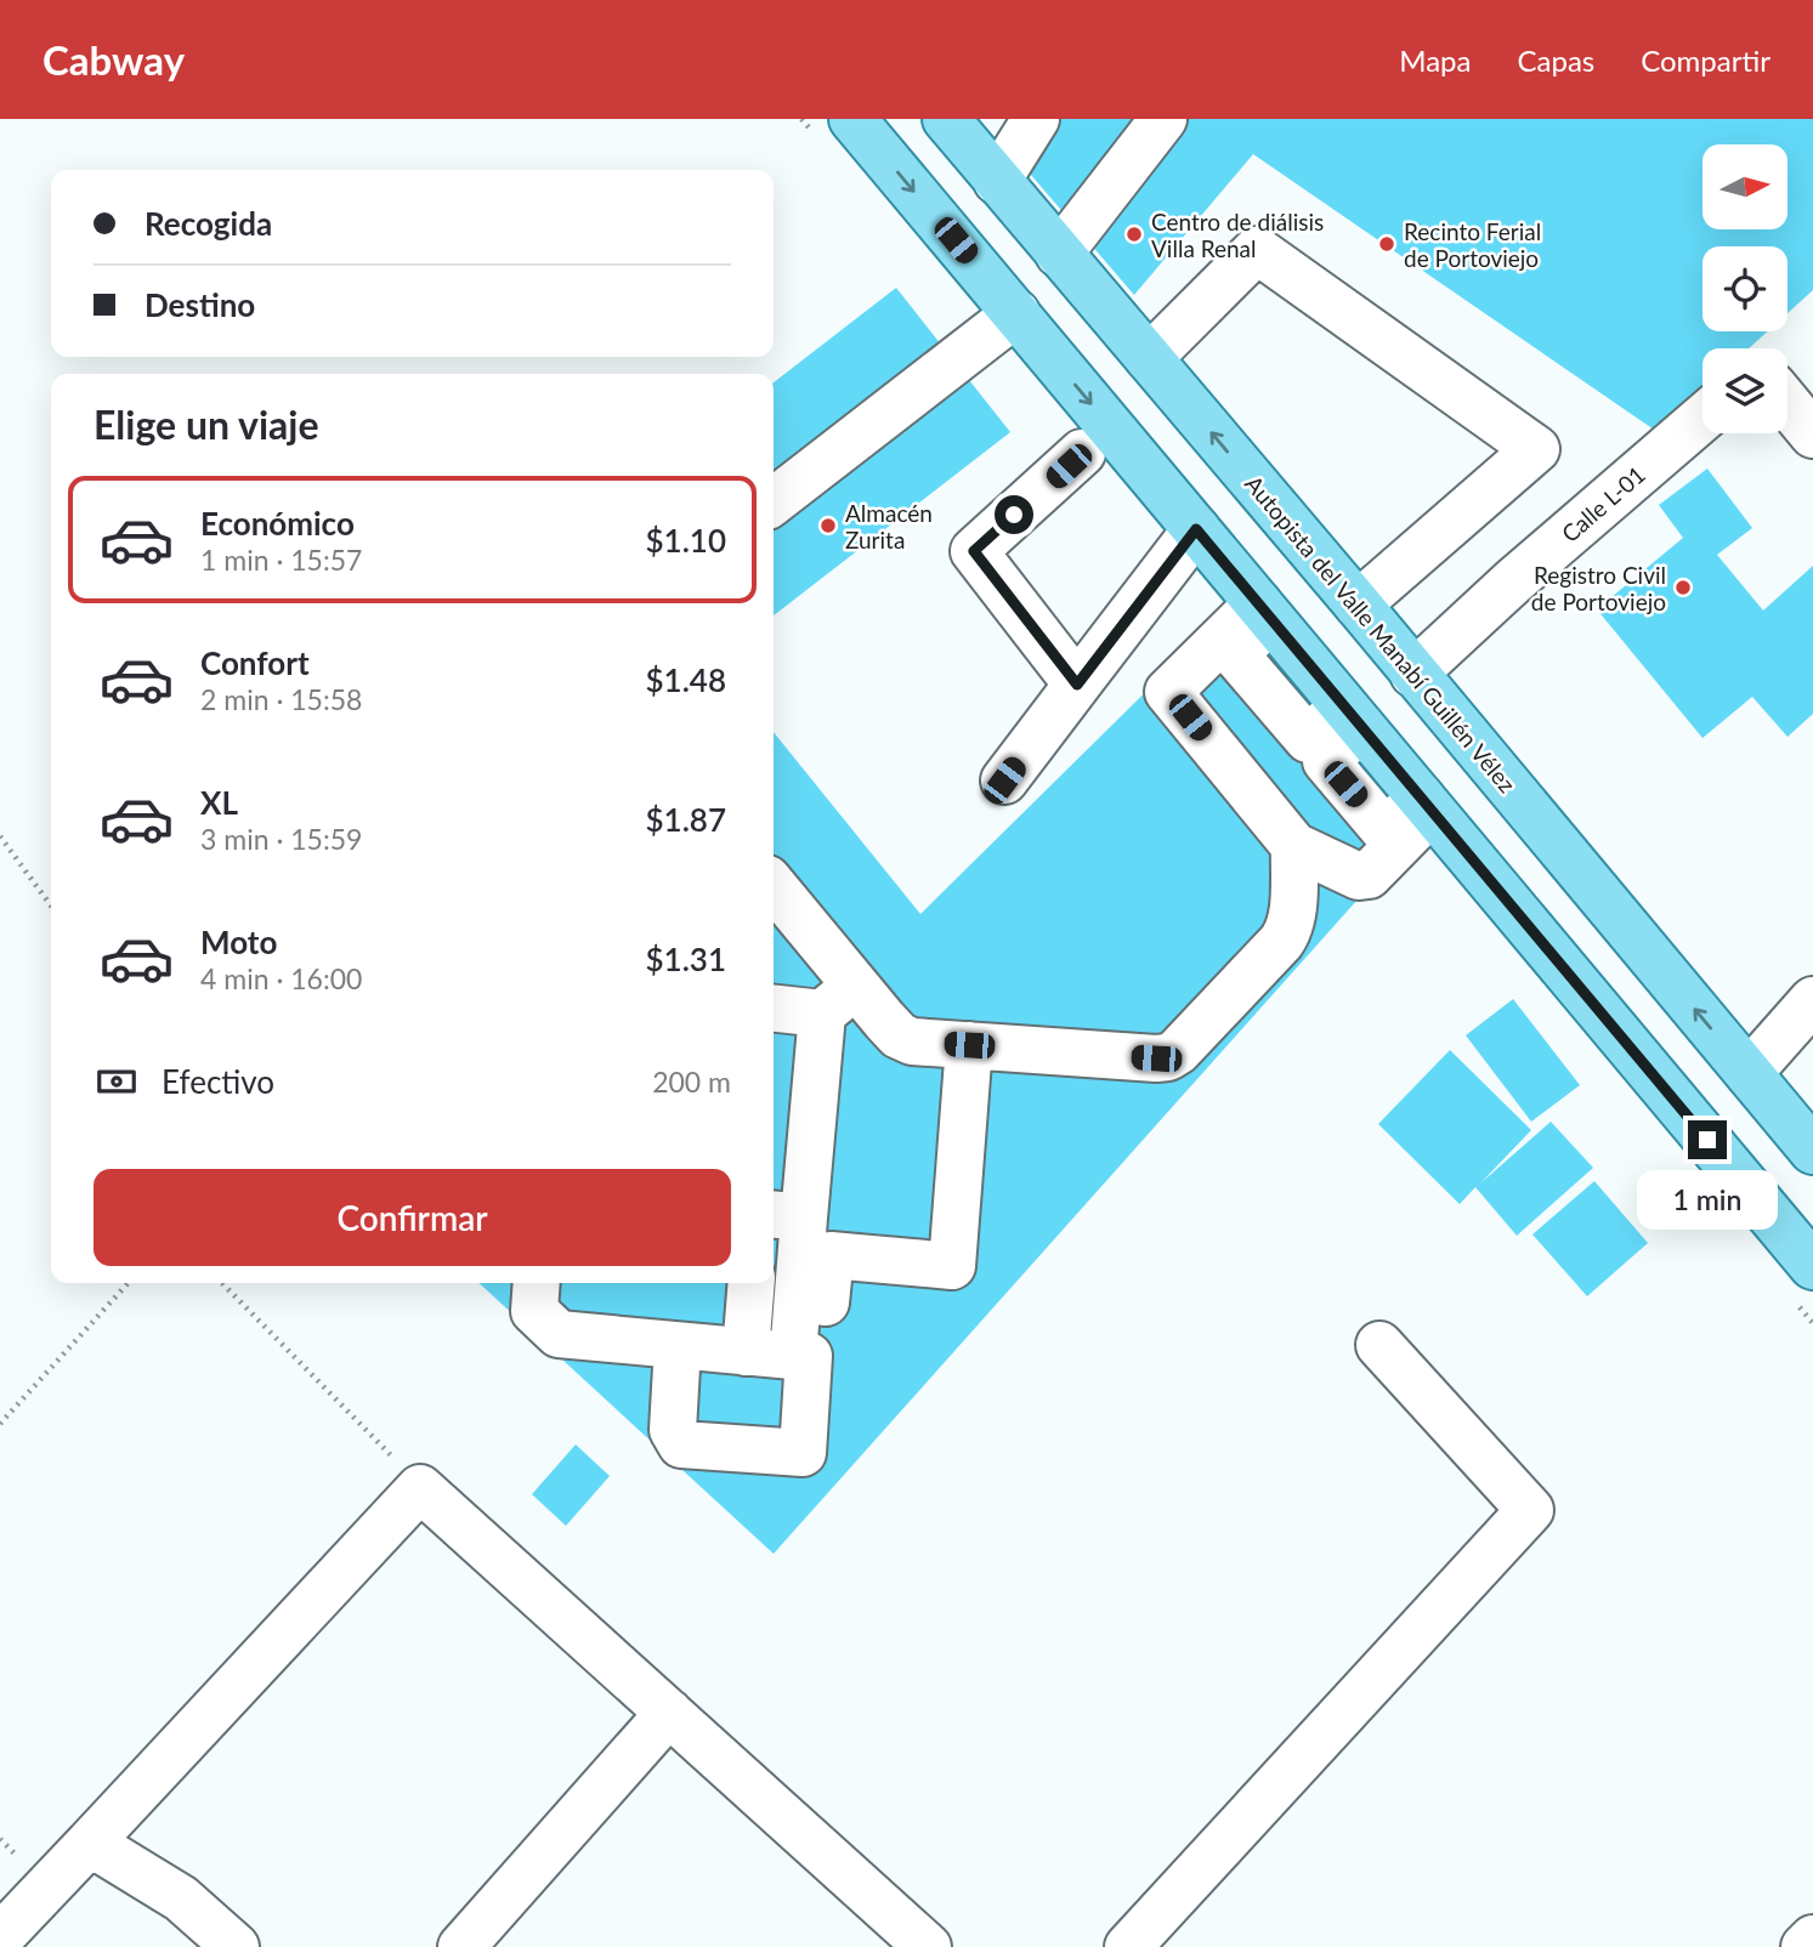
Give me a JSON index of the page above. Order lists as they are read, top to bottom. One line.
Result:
{"streets":{"main road":["Autopista del Valle Manabí Guillén Vélez"],"street":["Calle L-01"]},"crossings":[["Calle L-01","Autopista del Valle Manabí Guillén Vélez"]],"places":["Centro de diálisis Villa Renal","Recinto Ferial de Portoviejo","Almacén Zurita","Registro Civil de Portoviejo"],"north":"right","page":{"header":"Cabway","nav":["Mapa","Capas","Compartir"],"banner":["Recogida","Destino"],"heading":"Elige un viaje","list":[{"name":"Económico","note":"1 min · 15:57","value":"$1.10"},{"name":"Confort","note":"2 min · 15:58","value":"$1.48"},{"name":"XL","note":"3 min · 15:59","value":"$1.87"},{"name":"Moto","note":"4 min · 16:00","value":"$1.31"}],"pay":["Efectivo","200 m"],"buttons":"Confirmar","bubble":"1 min"}}
